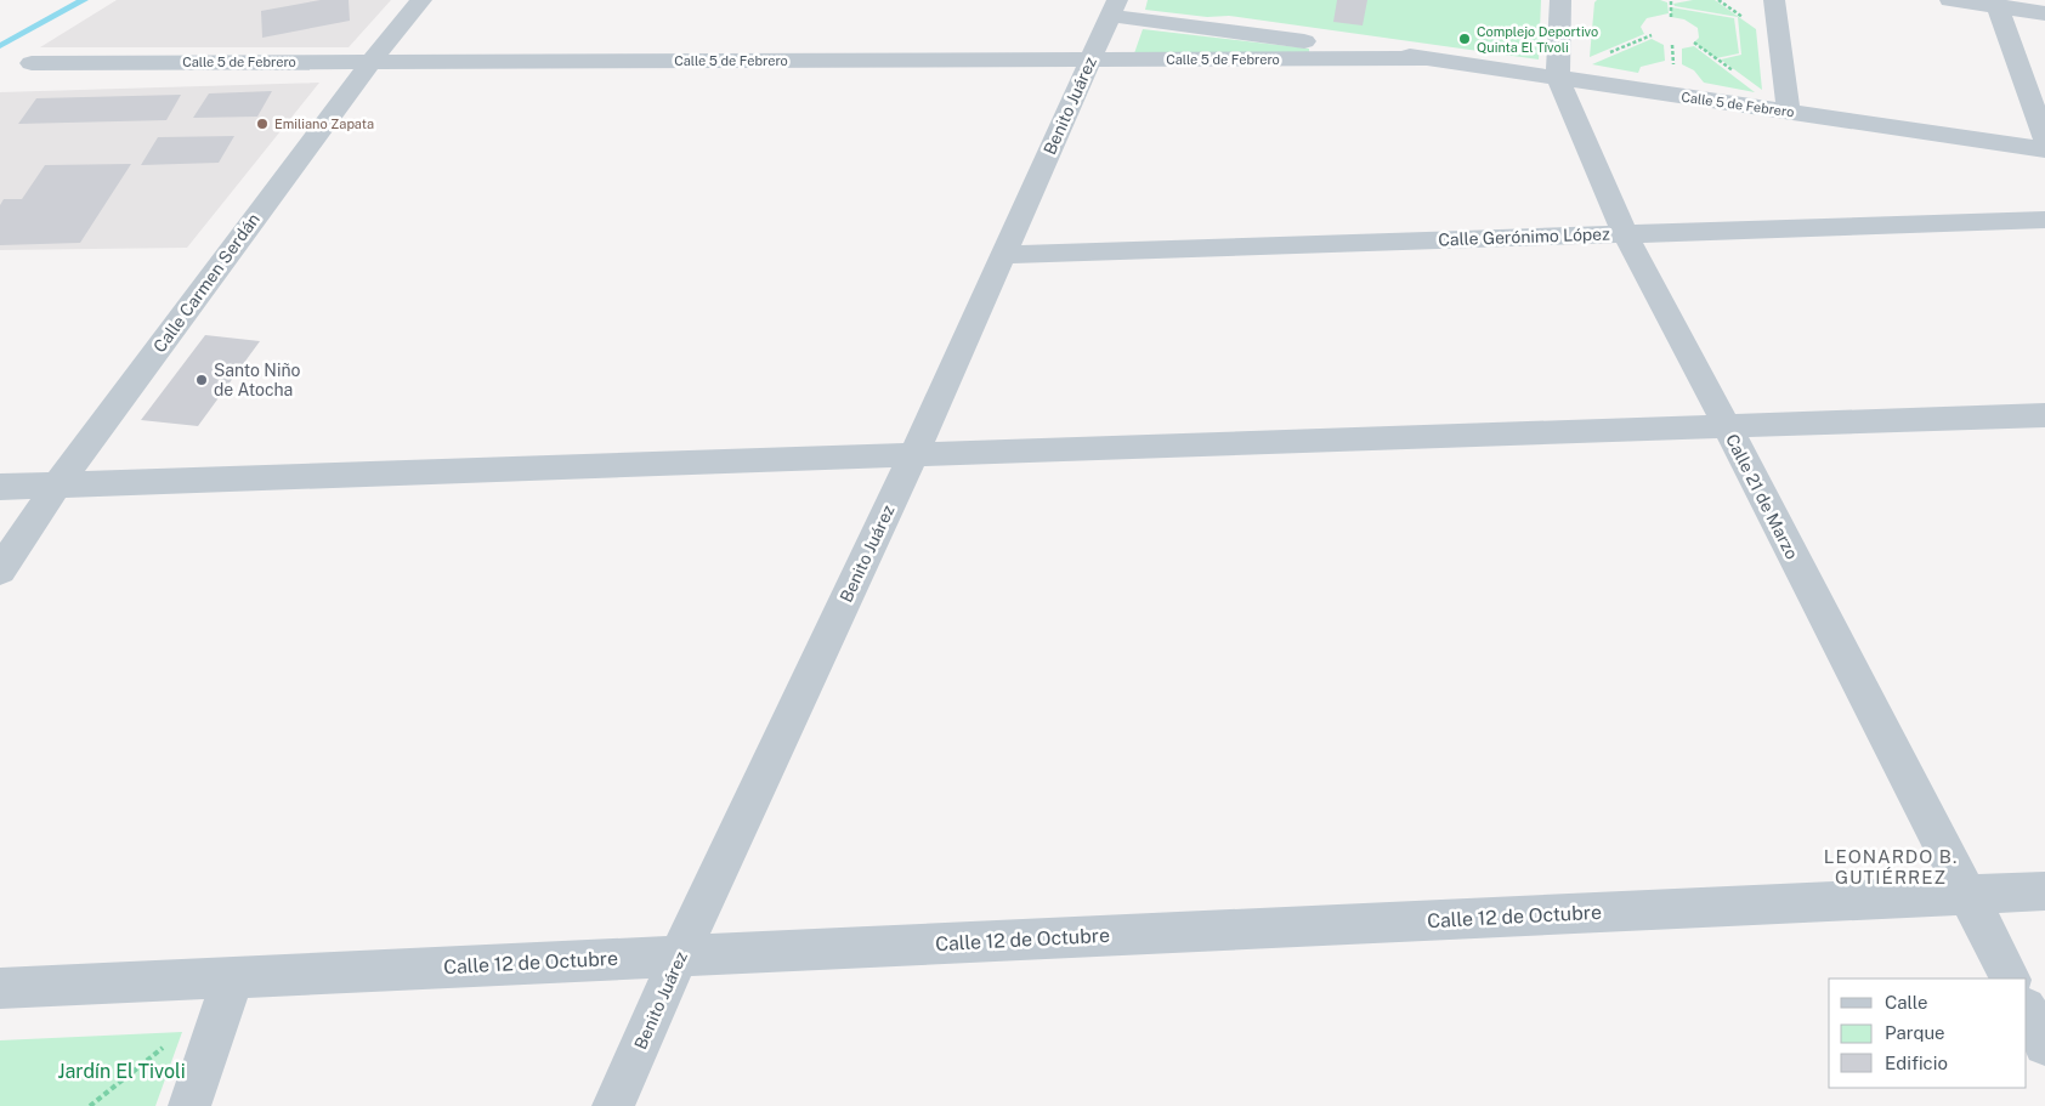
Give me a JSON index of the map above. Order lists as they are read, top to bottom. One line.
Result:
{"streets":{"street":["Calle 5 de Febrero","Benito Juárez","Calle Gerónimo López","Calle Carmen Serdán","Calle 21 de Marzo","Calle 12 de Octubre"]},"crossings":[["Calle 5 de Febrero","Benito Juárez"],["Calle 5 de Febrero","Calle Carmen Serdán"],["Calle 5 de Febrero","Calle 21 de Marzo"],["Benito Juárez","Calle Gerónimo López"],["Benito Juárez","Calle 12 de Octubre"],["Calle Gerónimo López","Calle 21 de Marzo"],["Calle 21 de Marzo","Calle 12 de Octubre"]],"districts":["LEONARDO B. GUTIÉRREZ"],"parks":["Jardín El Tivoli"],"places":["Complejo Deportivo Quinta El Tívoli","Emiliano Zapata","Santo Niño de Atocha"],"legend":["Calle","Parque","Edificio"]}
